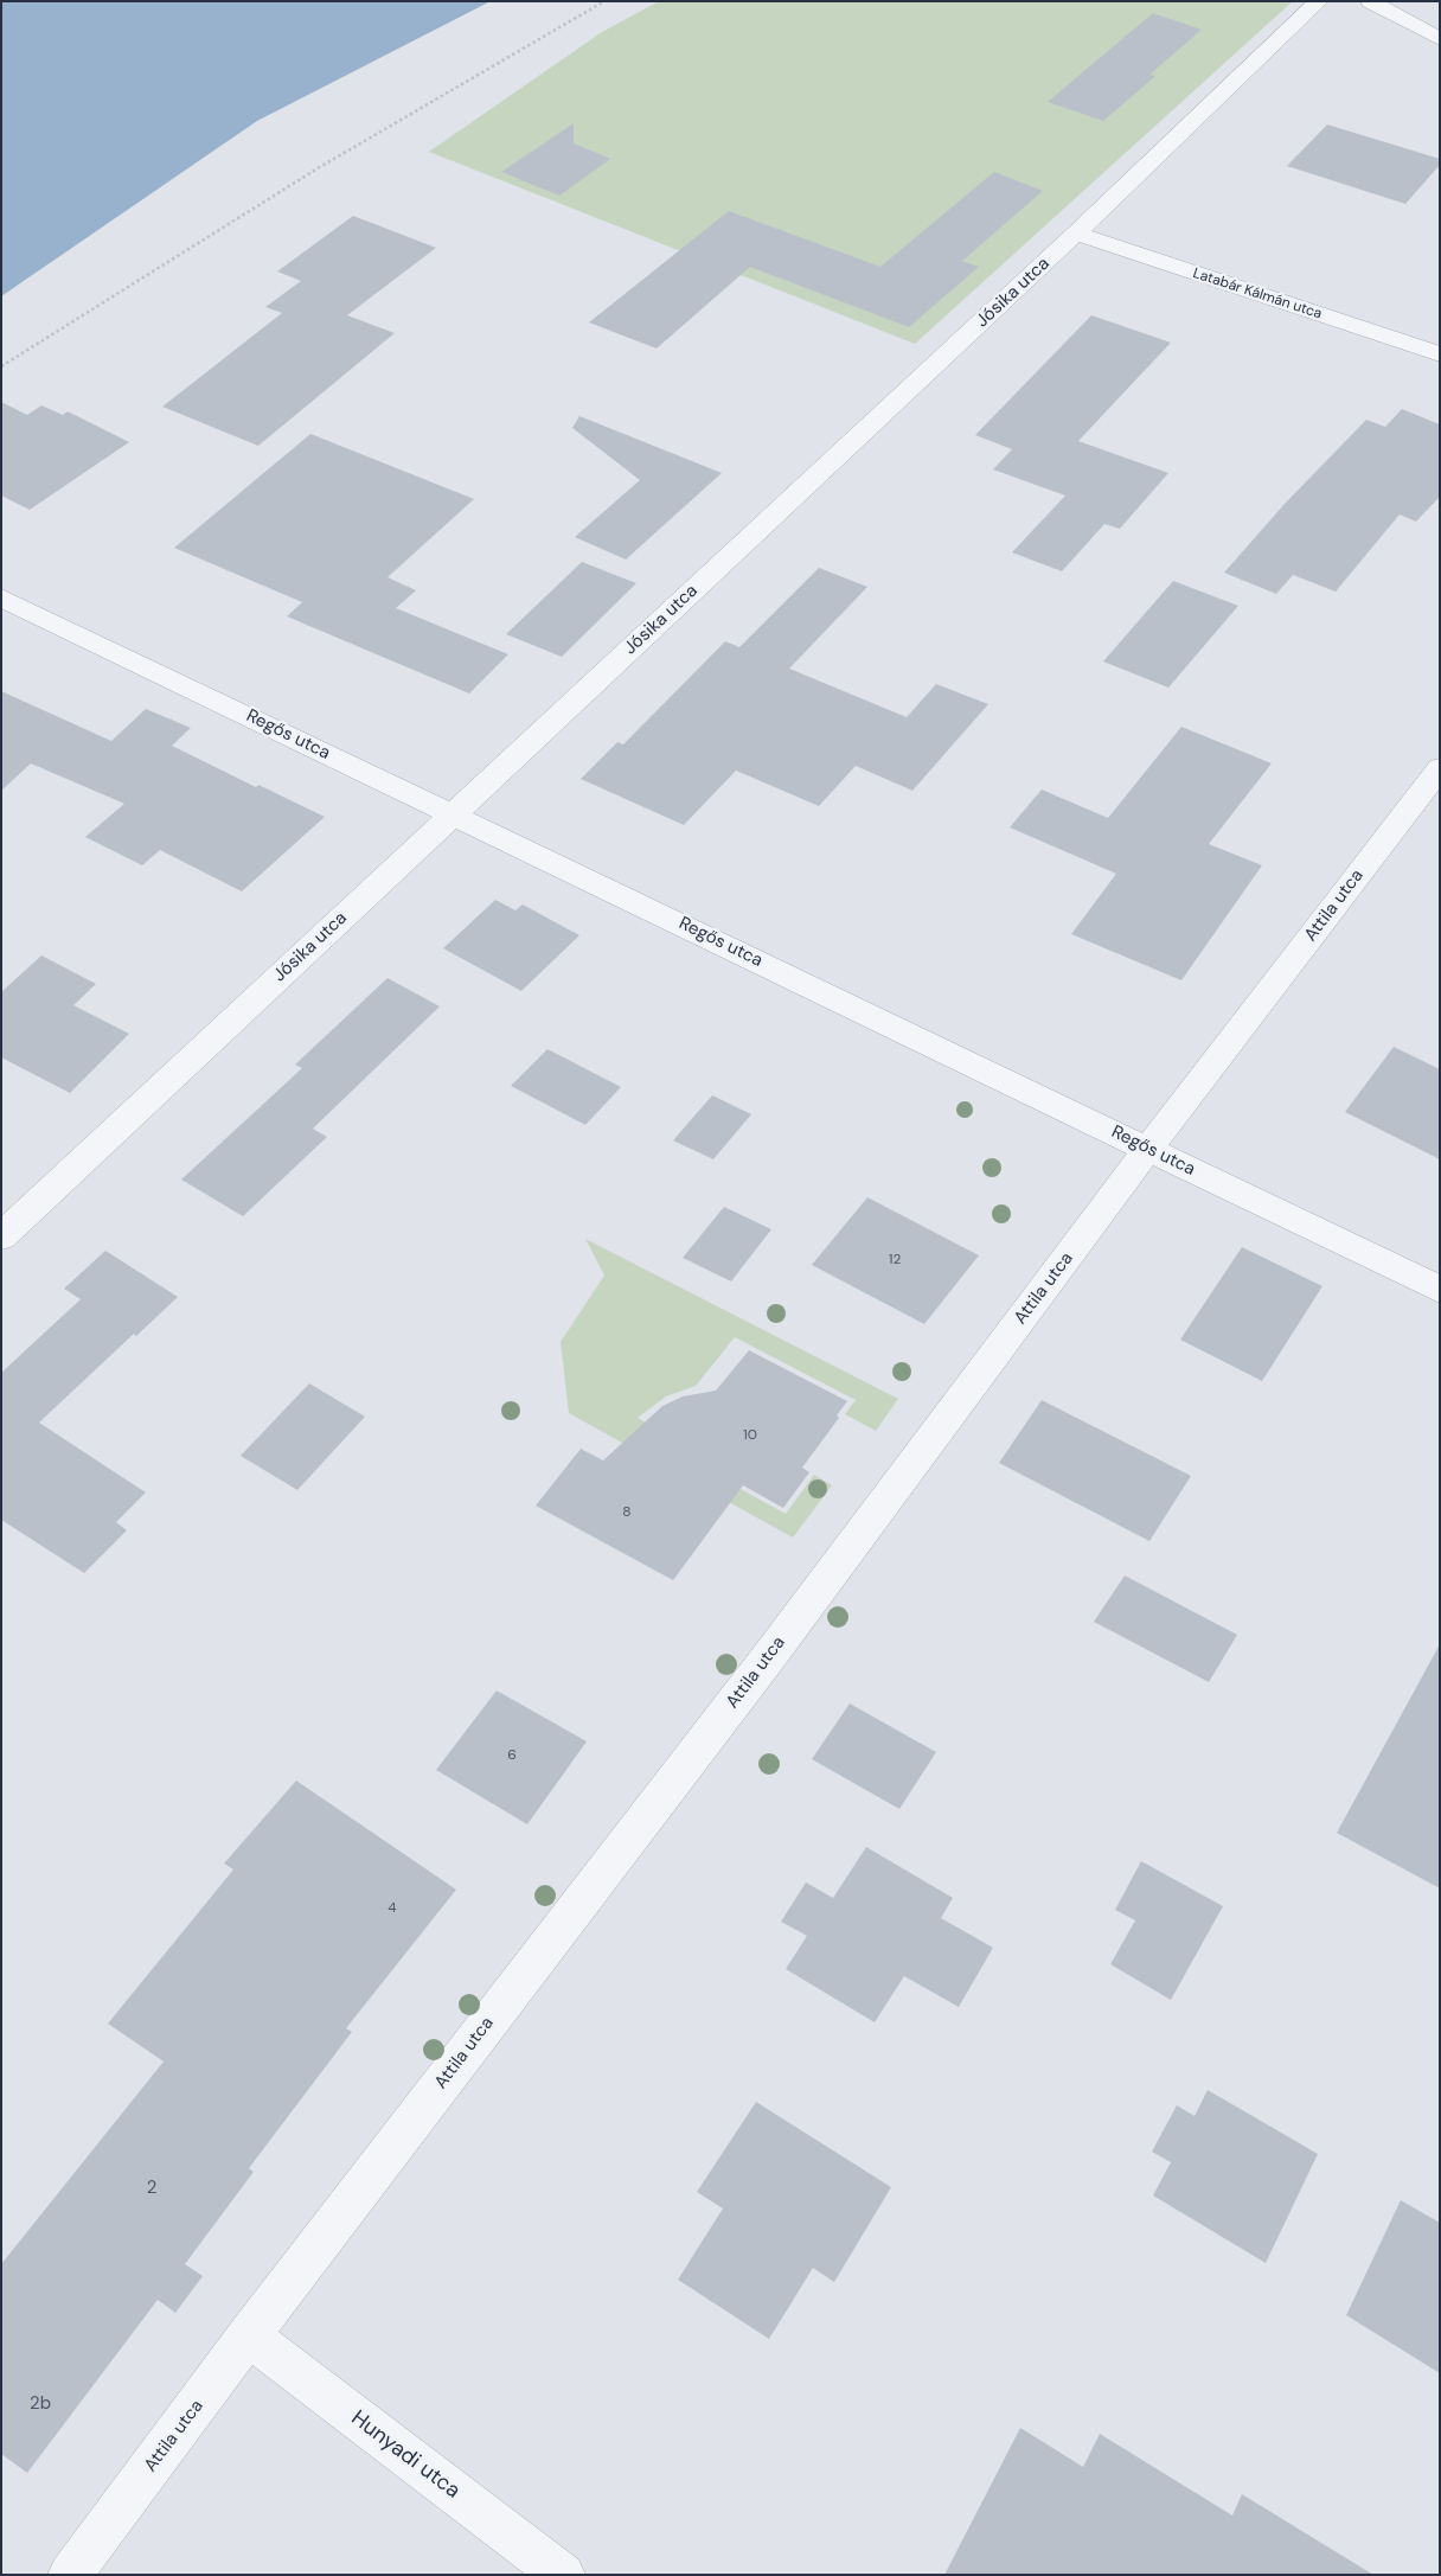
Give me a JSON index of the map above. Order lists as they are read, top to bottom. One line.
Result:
{"streets":{"street":["Jósika utca","Latabár Kálmán utca","Regős utca","Attila utca","Hunyadi utca"]},"crossings":[["Jósika utca","Latabár Kálmán utca"],["Jósika utca","Regős utca"],["Regős utca","Attila utca"],["Attila utca","Hunyadi utca"]],"house_numbers":["12","10","8","6","4","2","2b"]}
